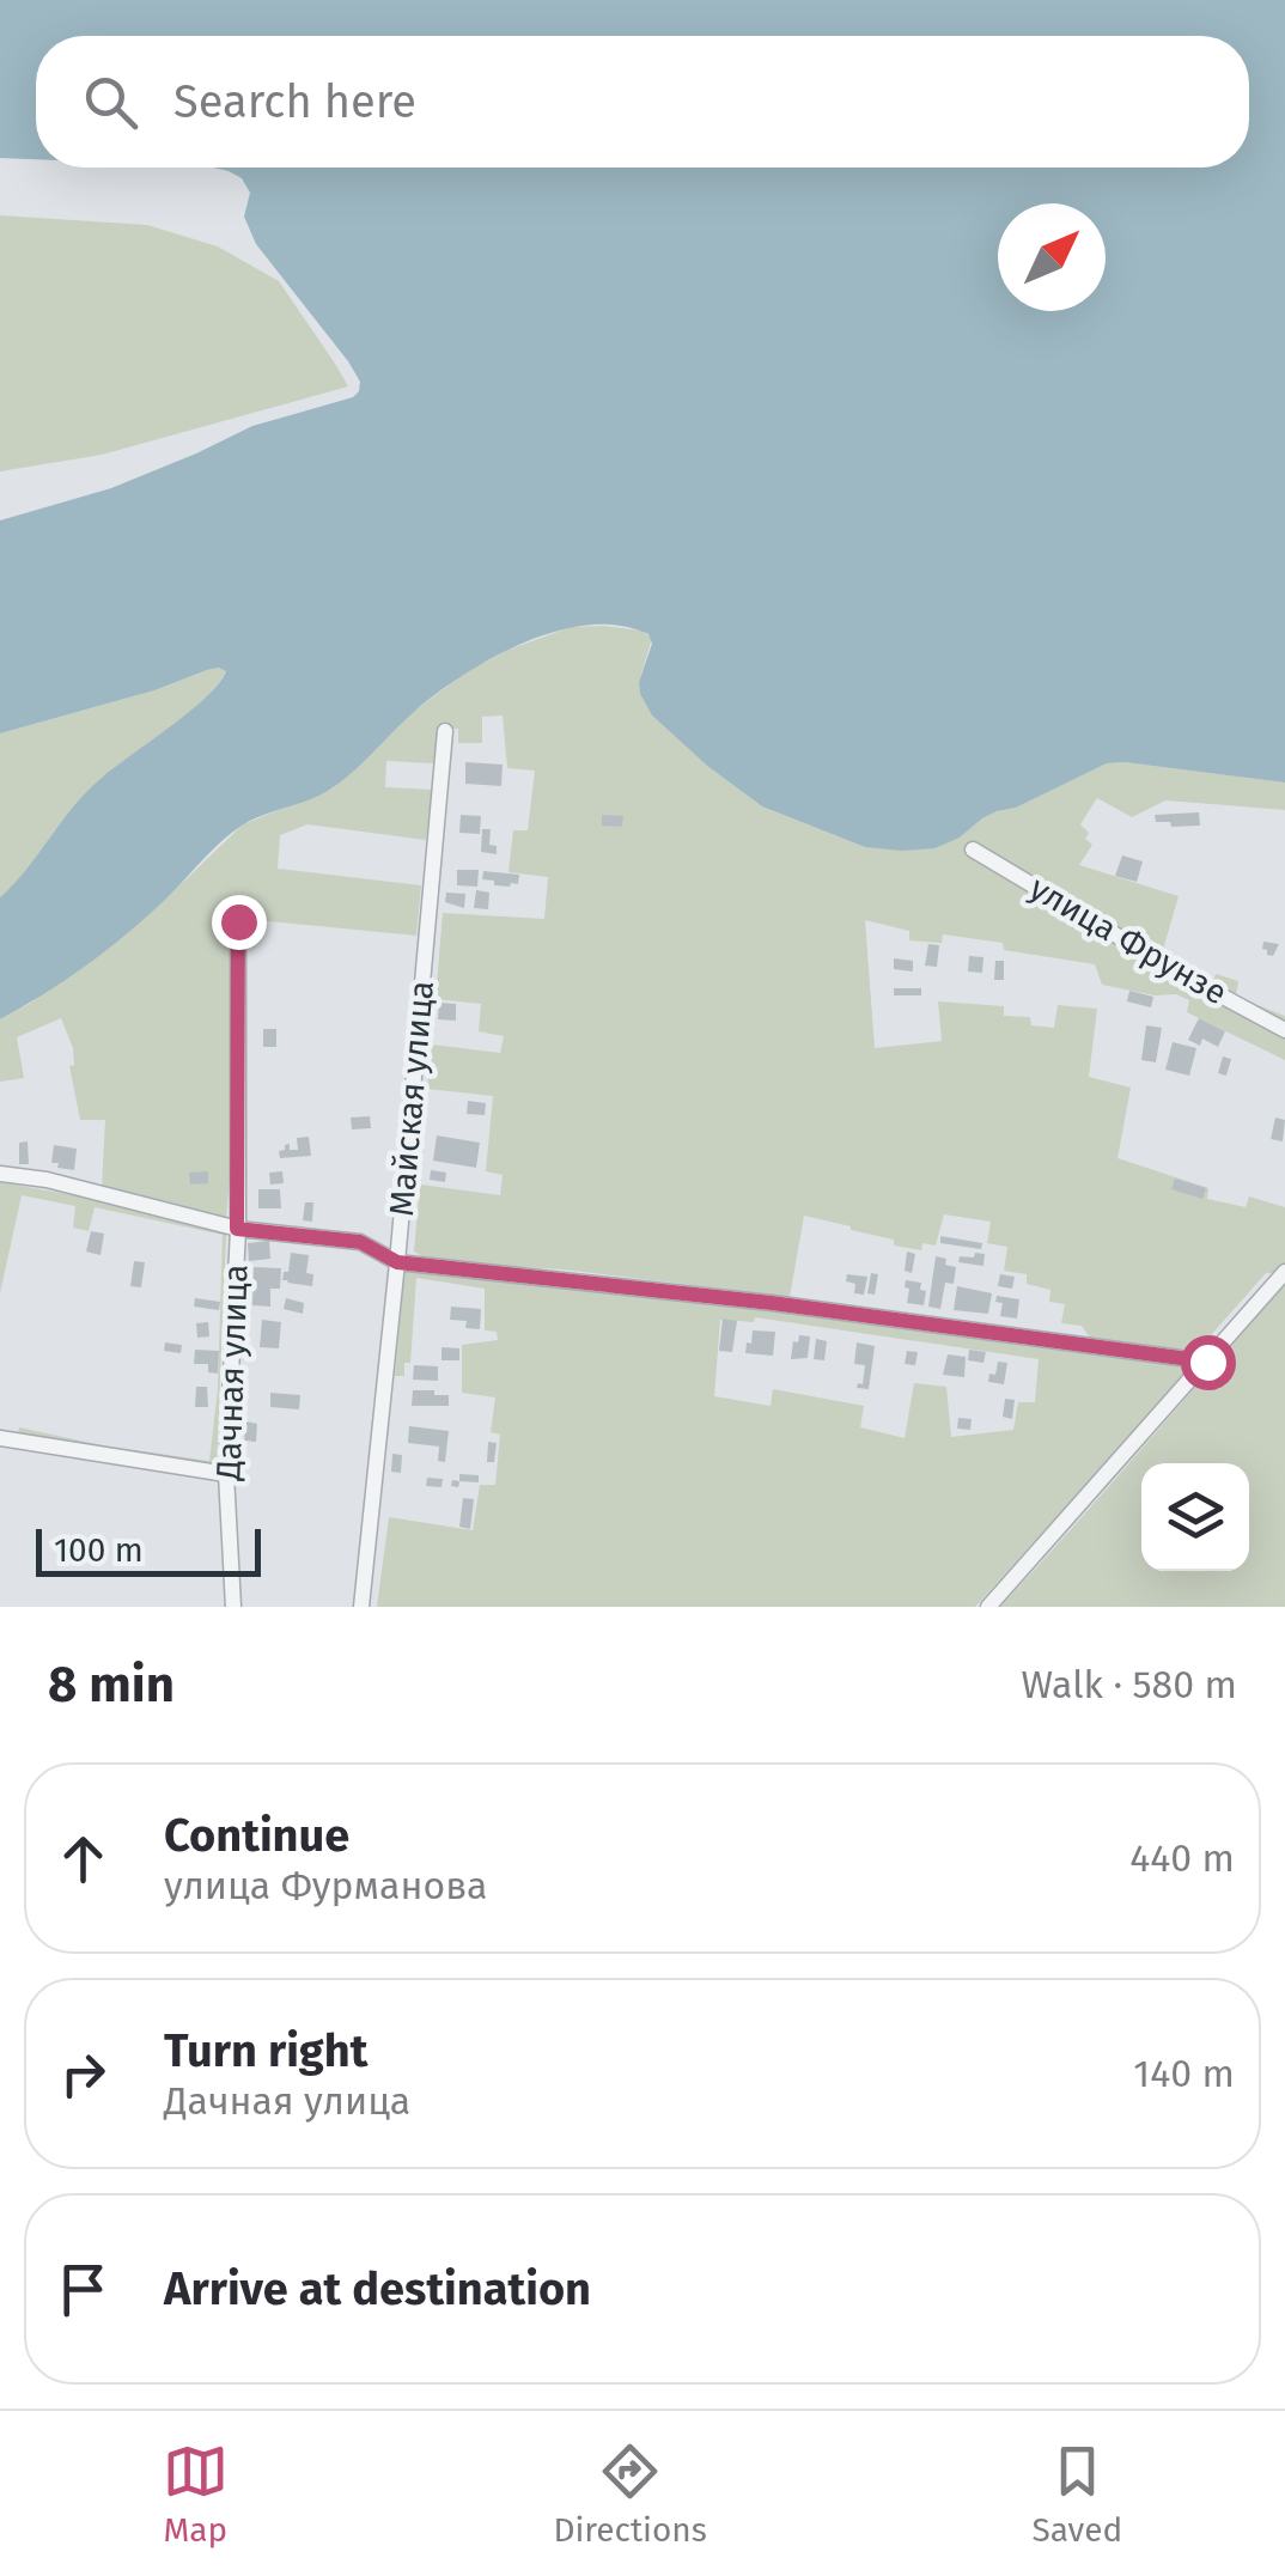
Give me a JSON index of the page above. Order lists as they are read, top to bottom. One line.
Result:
{"streets":{"street":["улица Фрунзе","Майская улица","Дачная улица"]},"scale_bar":"100 m","north":"top right","page":{"search":"Search here","scale":"100 m","heading":["8 min","Walk · 580 m"],"list":[["Continue","улица Фурманова","440 m"],["Turn right","Дачная улица","140 m"],"Arrive at destination"],"nav":["Map","Directions","Saved"]}}
